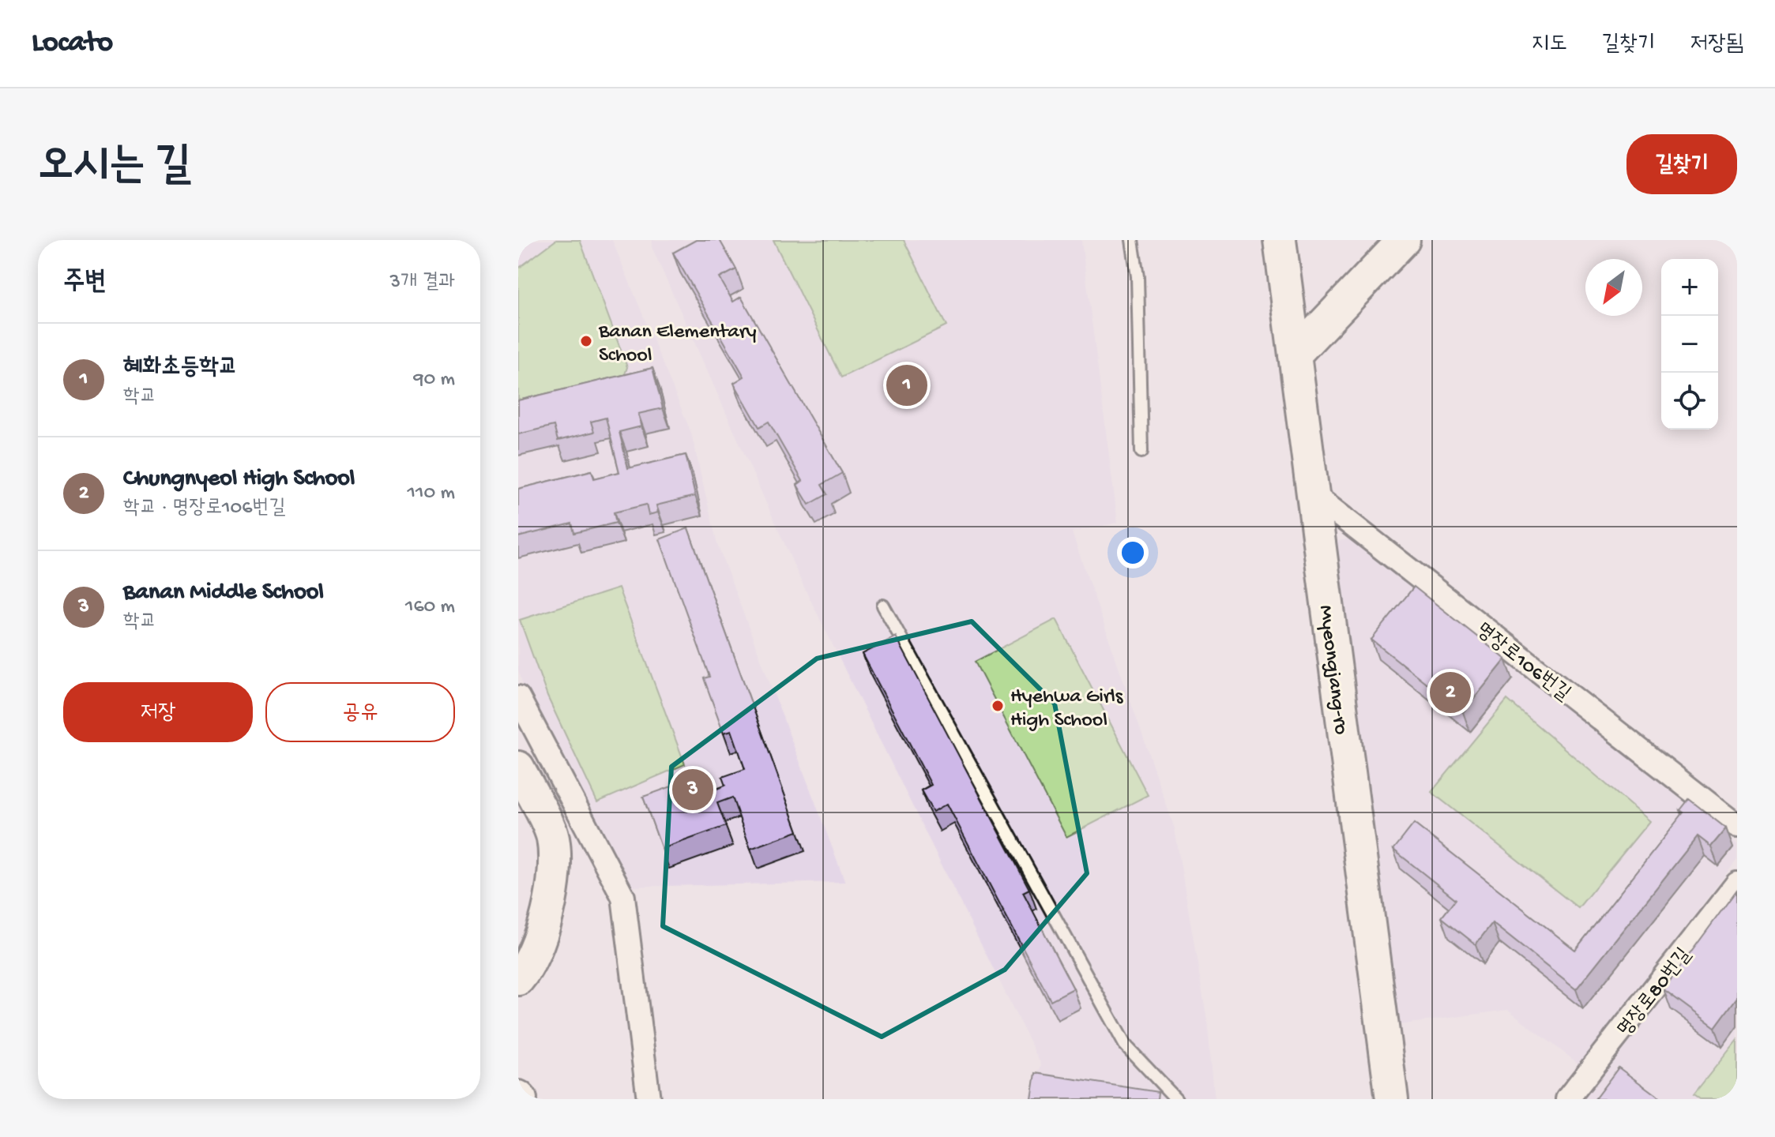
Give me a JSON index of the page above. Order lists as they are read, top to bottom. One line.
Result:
{"streets":{"main road":["Myeongjang-ro"],"street":["명장로106번길","명장로80번길"]},"crossings":[["명장로106번길","Myeongjang-ro"]],"places":["Banan Elementary School","Hyehwa Girls High School"],"north":"bottom left","page":{"header":"Locato","nav":["지도","길찾기","저장됨"],"buttons":["길찾기",["저장","공유"]],"title":"오시는 길","heading":["주변","3개 결과"],"map_buttons":["+","−"],"list":[{"mark":"1","name":"혜화초등학교","note":"학교","value":"90 m"},{"mark":"2","name":"Chungnyeol High School","note":"학교 · 명장로106번길","value":"110 m"},{"mark":"3","name":"Banan Middle School","note":"학교","value":"160 m"}],"pins":["1","2","3"]}}
